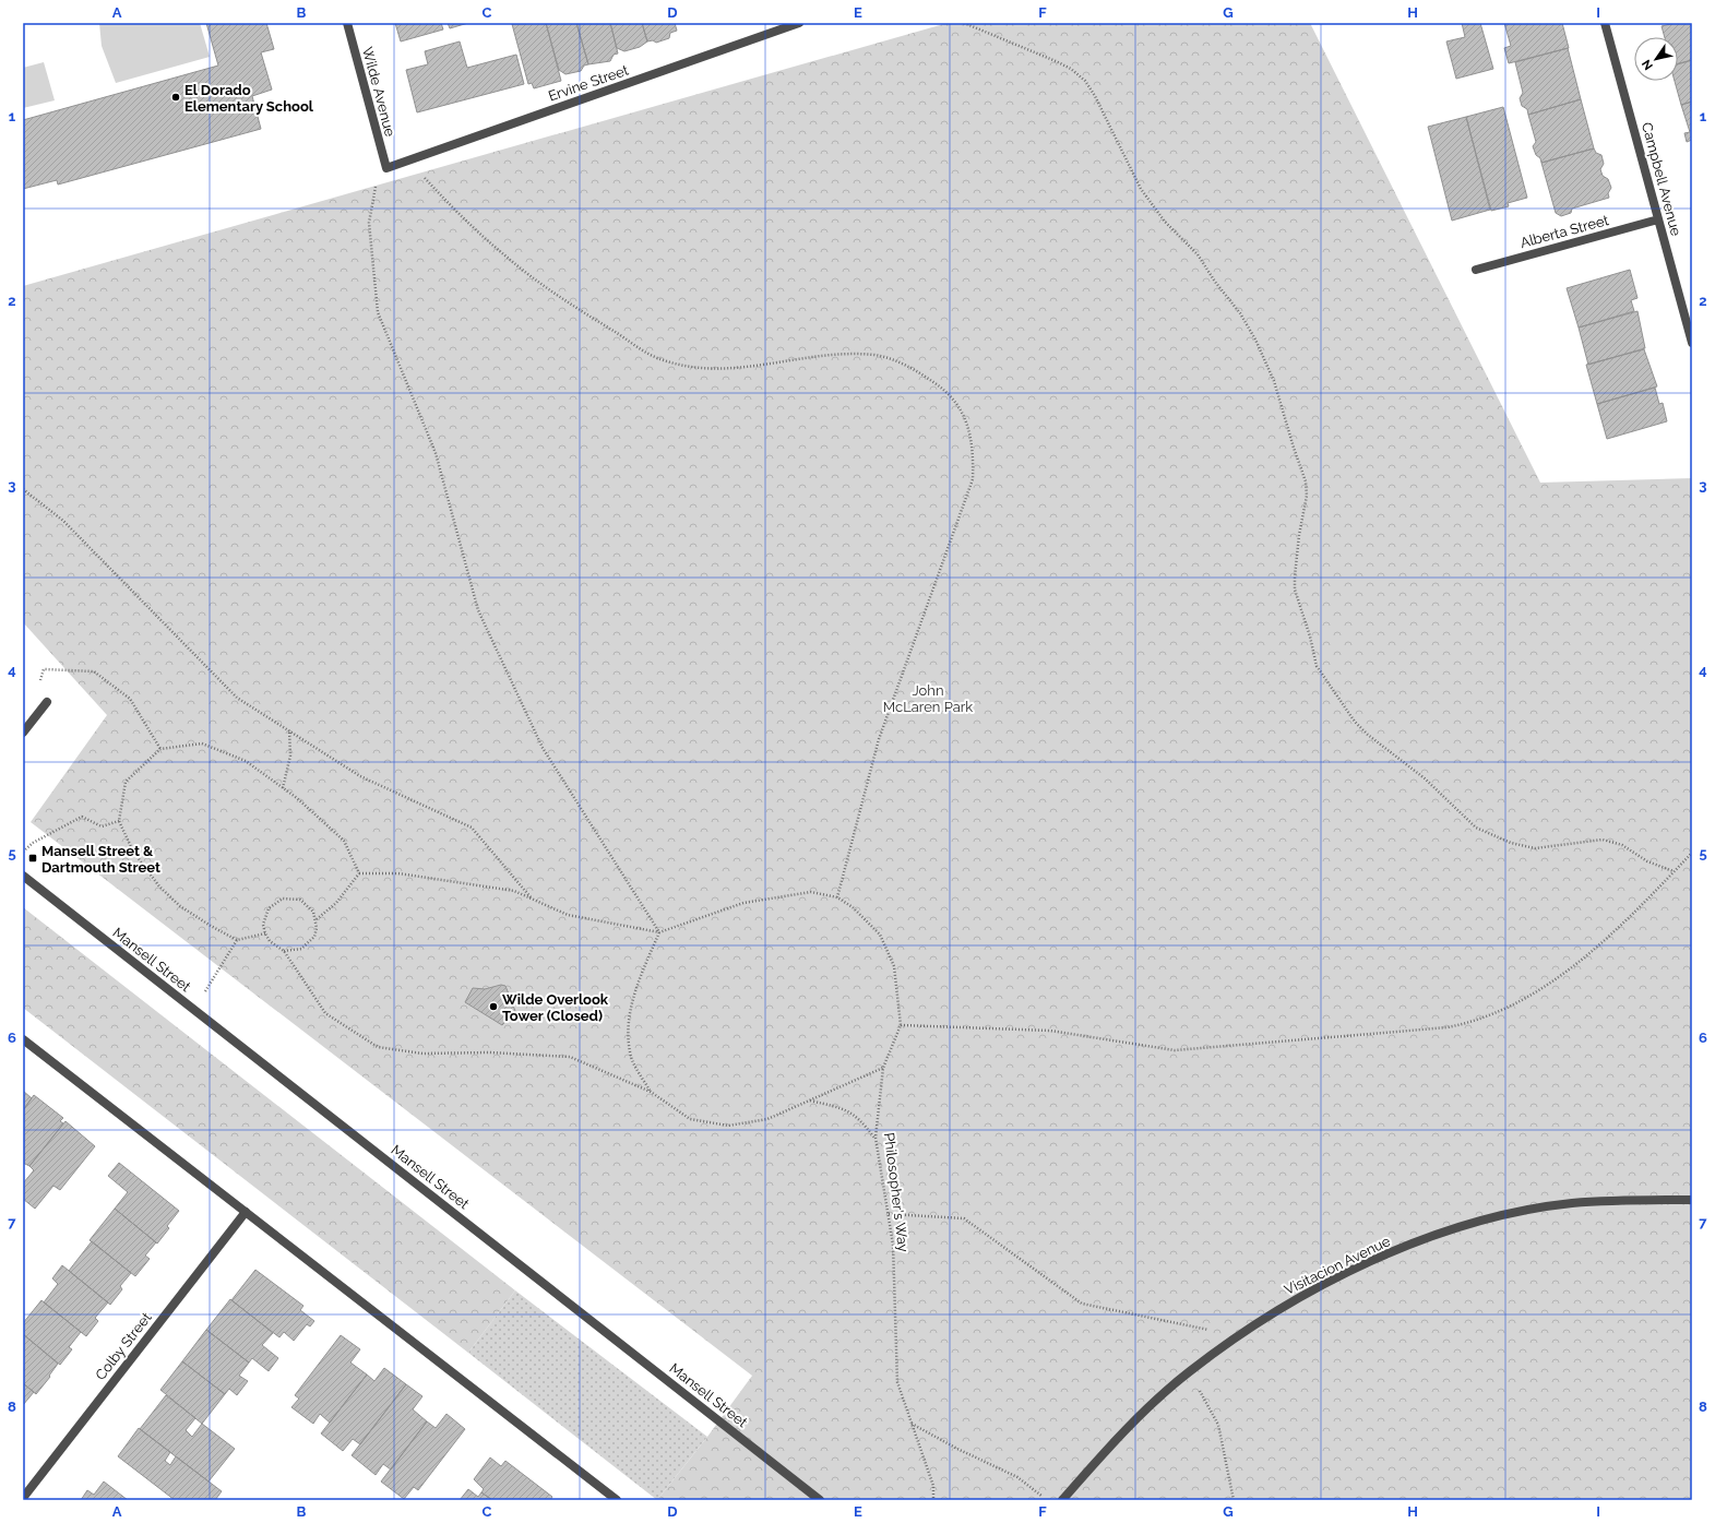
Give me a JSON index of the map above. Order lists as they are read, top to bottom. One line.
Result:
{"streets":{"street":["Ervine Street","Wilde Avenue","Campbell Avenue","Alberta Street","Mansell Street","Visitacion Avenue","Colby Street"],"path":["Philosopher's Way"]},"crossings":[["Ervine Street","Wilde Avenue"],["Campbell Avenue","Alberta Street"]],"parks":["John McLaren Park"],"places":{"other":["El Dorado Elementary School","Wilde Overlook Tower (Closed)"],"transit":["Mansell Street & Dartmouth Street"]},"north":"bottom left","grid":{"columns":["A","B","C","D","E","F","G","H","I"],"rows":["1","2","3","4","5","6","7","8"]}}
